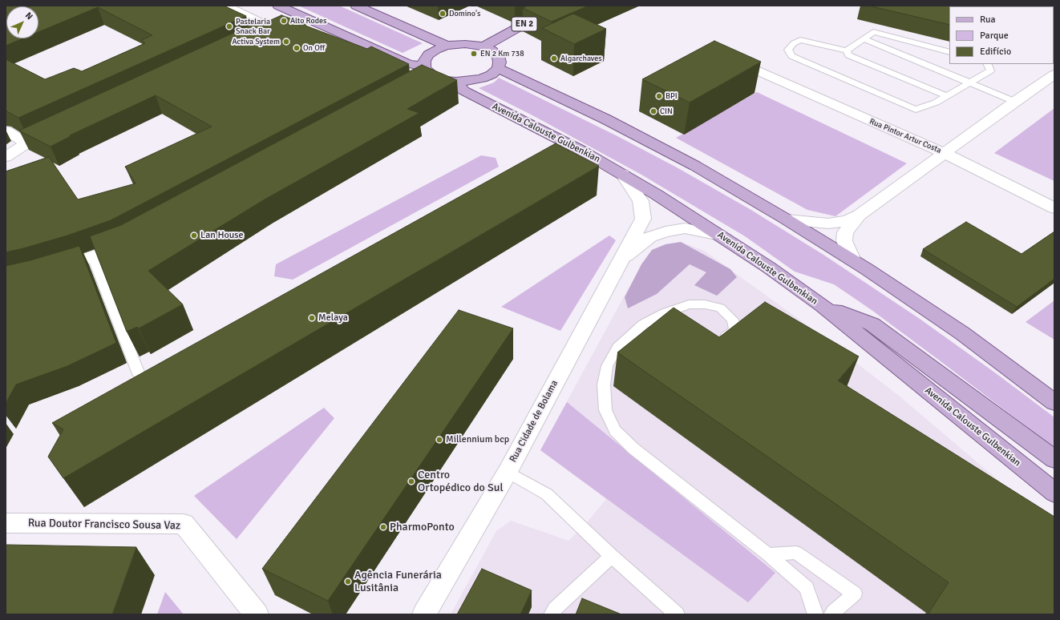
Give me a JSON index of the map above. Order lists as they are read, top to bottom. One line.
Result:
{"streets":{"main road":["EN 2","Avenida Calouste Gulbenkian"],"street":["Rua Pintor Artur Costa","Rua Cidade de Bolama","Rua Doutor Francisco Sousa Vaz"]},"crossings":[["Avenida Calouste Gulbenkian","Rua Cidade de Bolama"]],"places":["Domino's","Alto Rodes","Pastelaria Snack Bar","Activa System","On Off","EN 2 Km 738","Algarchaves","BPI","CIN","Lan House","Melaya","Millennium bcp","Centro Ortopédico do Sul","PharmoPonto","Agência Funerária Lusitânia"],"legend":["Rua","Parque","Edifício"],"north":"top right"}
